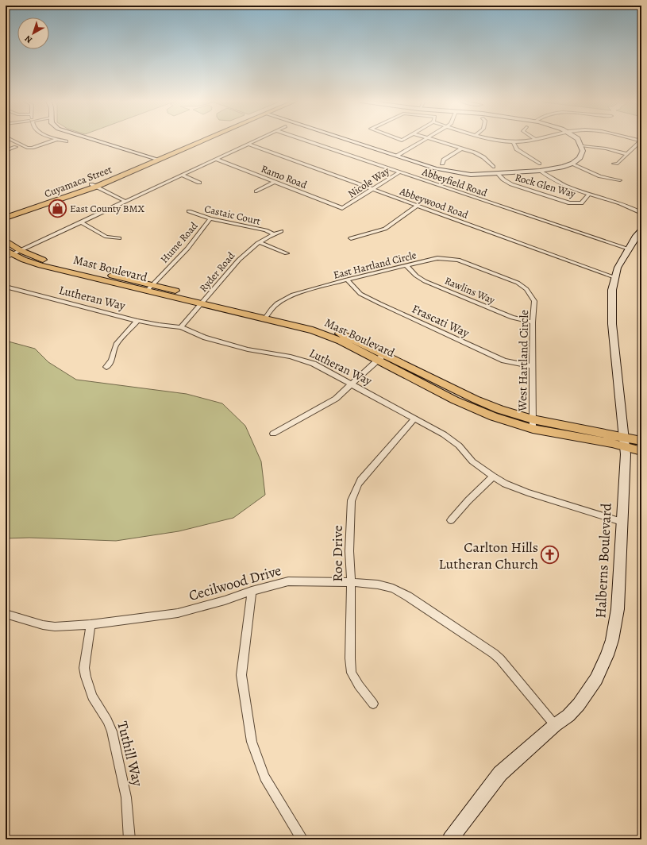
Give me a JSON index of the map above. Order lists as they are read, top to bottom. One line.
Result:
{"streets":{"main road":["Cuyamaca Street","Mast Boulevard"],"street":["Ramo Road","Nicole Way","Abbeyfield Road","Rock Glen Way","Abbeywood Road","Castaic Court","Hume Road","East Hartland Circle","Ryder Road","Rawlins Way","Lutheran Way","Frascati Way","West Hartland Circle","Roe Drive","Halberns Boulevard","Cecilwood Drive","Tuthill Way"]},"crossings":[["Ramo Road","Nicole Way"],["Nicole Way","Abbeyfield Road"],["Nicole Way","Abbeywood Road"],["Abbeyfield Road","Halberns Boulevard"],["Abbeywood Road","Halberns Boulevard"],["Castaic Court","Hume Road"],["Castaic Court","Ryder Road"],["Hume Road","Mast Boulevard"],["East Hartland Circle","Mast Boulevard"],["East Hartland Circle","Rawlins Way"],["East Hartland Circle","Frascati Way"],["East Hartland Circle","West Hartland Circle"],["Mast Boulevard","Ryder Road"],["Mast Boulevard","West Hartland Circle"],["Mast Boulevard","Halberns Boulevard"],["Ryder Road","Lutheran Way"],["Rawlins Way","West Hartland Circle"],["Lutheran Way","Roe Drive"],["Lutheran Way","Halberns Boulevard"],["Frascati Way","West Hartland Circle"],["Roe Drive","Cecilwood Drive"],["Halberns Boulevard","Cecilwood Drive"],["Cecilwood Drive","Tuthill Way"]],"places":{"shop":["East County BMX"],"church":["Carlton Hills Lutheran Church"]},"north":"bottom left"}
